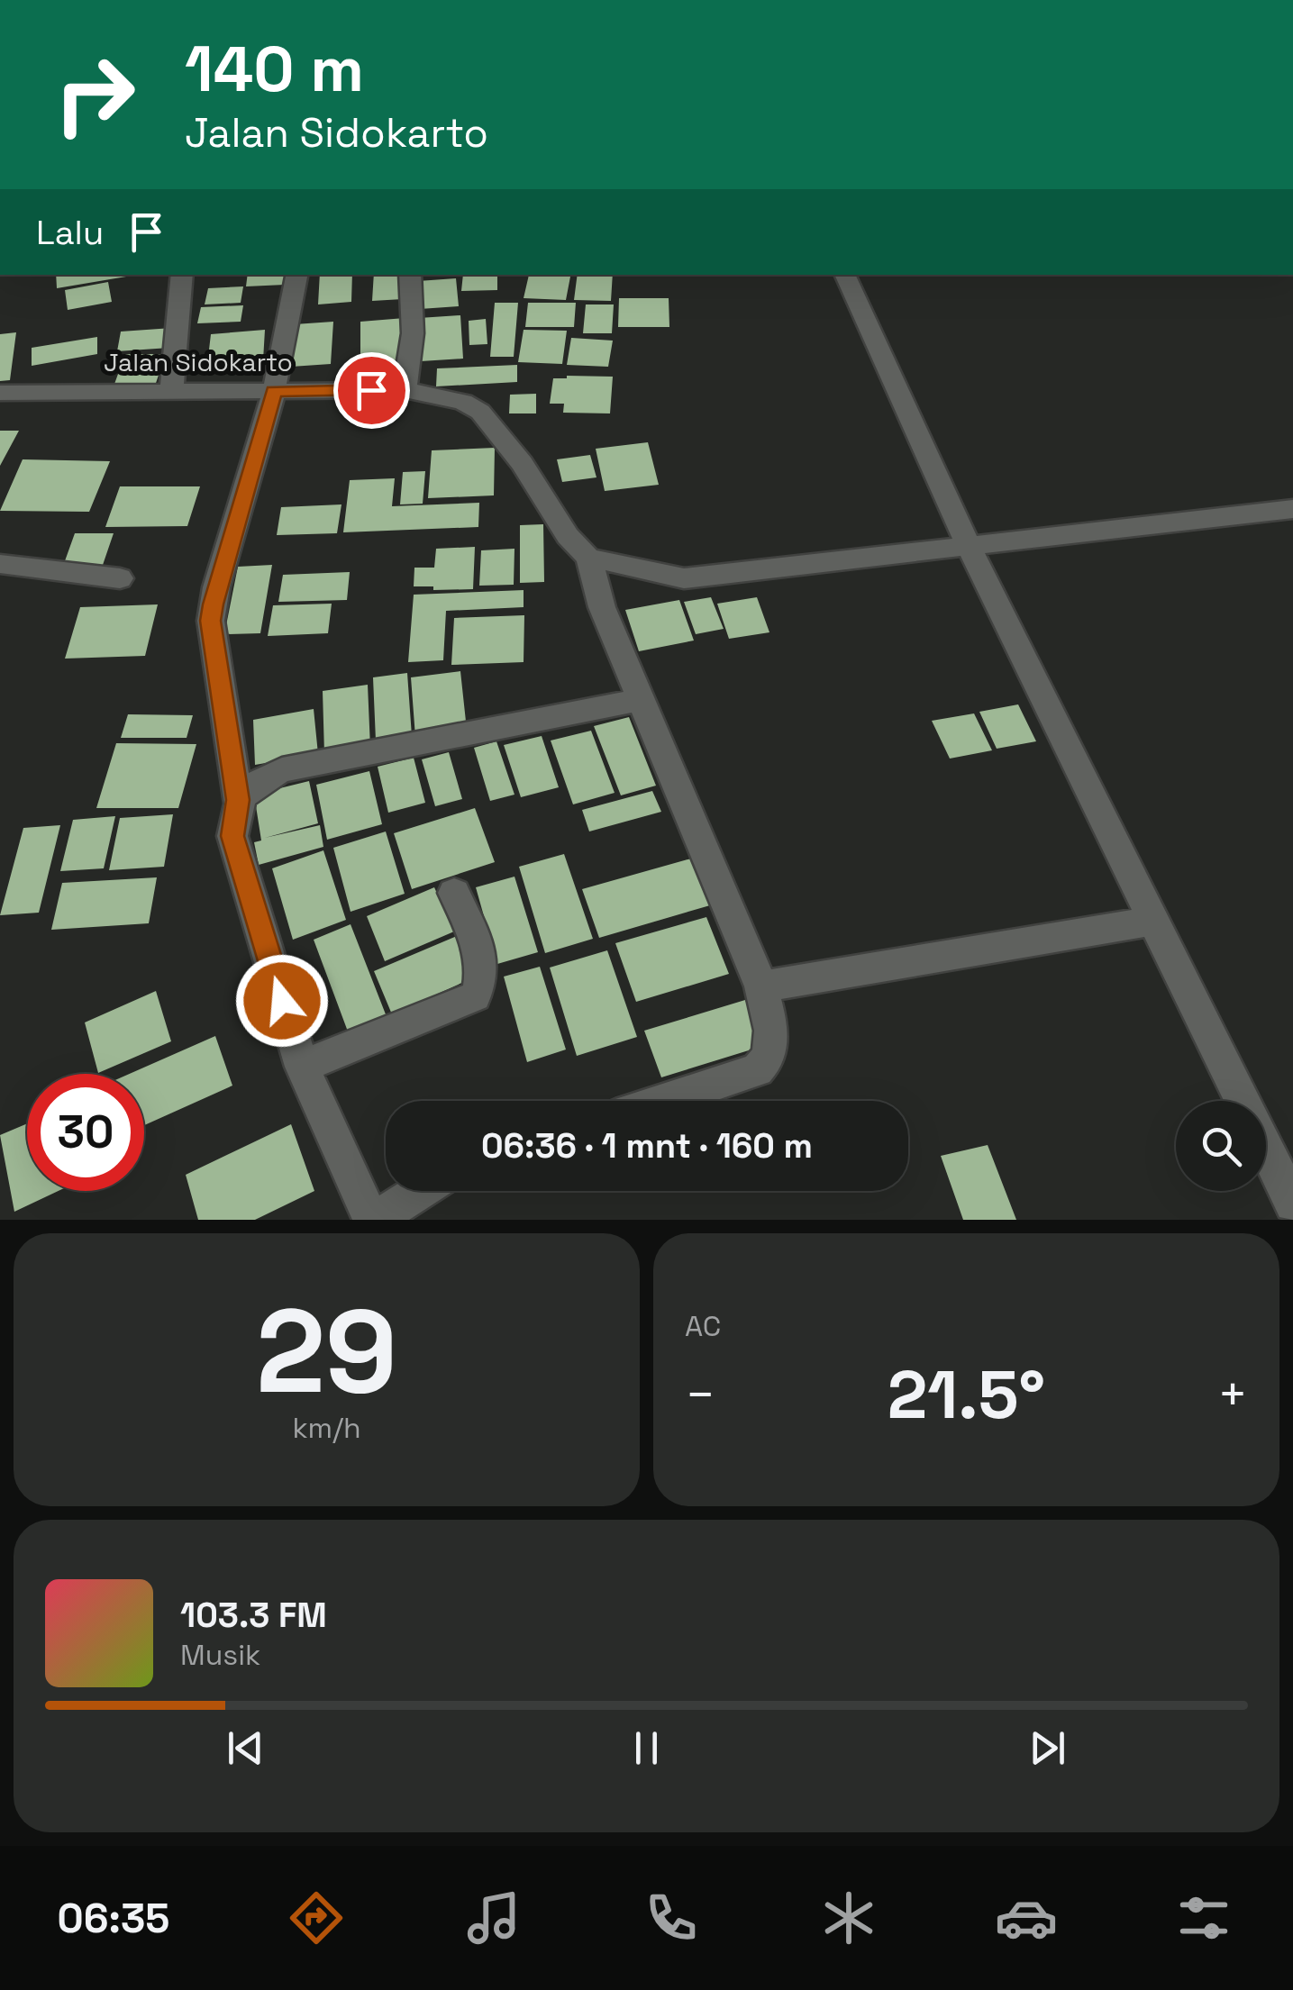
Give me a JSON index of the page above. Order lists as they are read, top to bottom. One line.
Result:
{"streets":{"street":["Jalan Sidokarto"]},"page":{"turn":["140 m","Jalan Sidokarto"],"then":"Lalu","limit":"30","trip":"06:36 · 1 mnt · 160 m","tile":[["29","km/h"],"AC"],"heat":["−","21.5°","+"],"song":["103.3 FM","Musik"],"tabs":"06:35"}}
